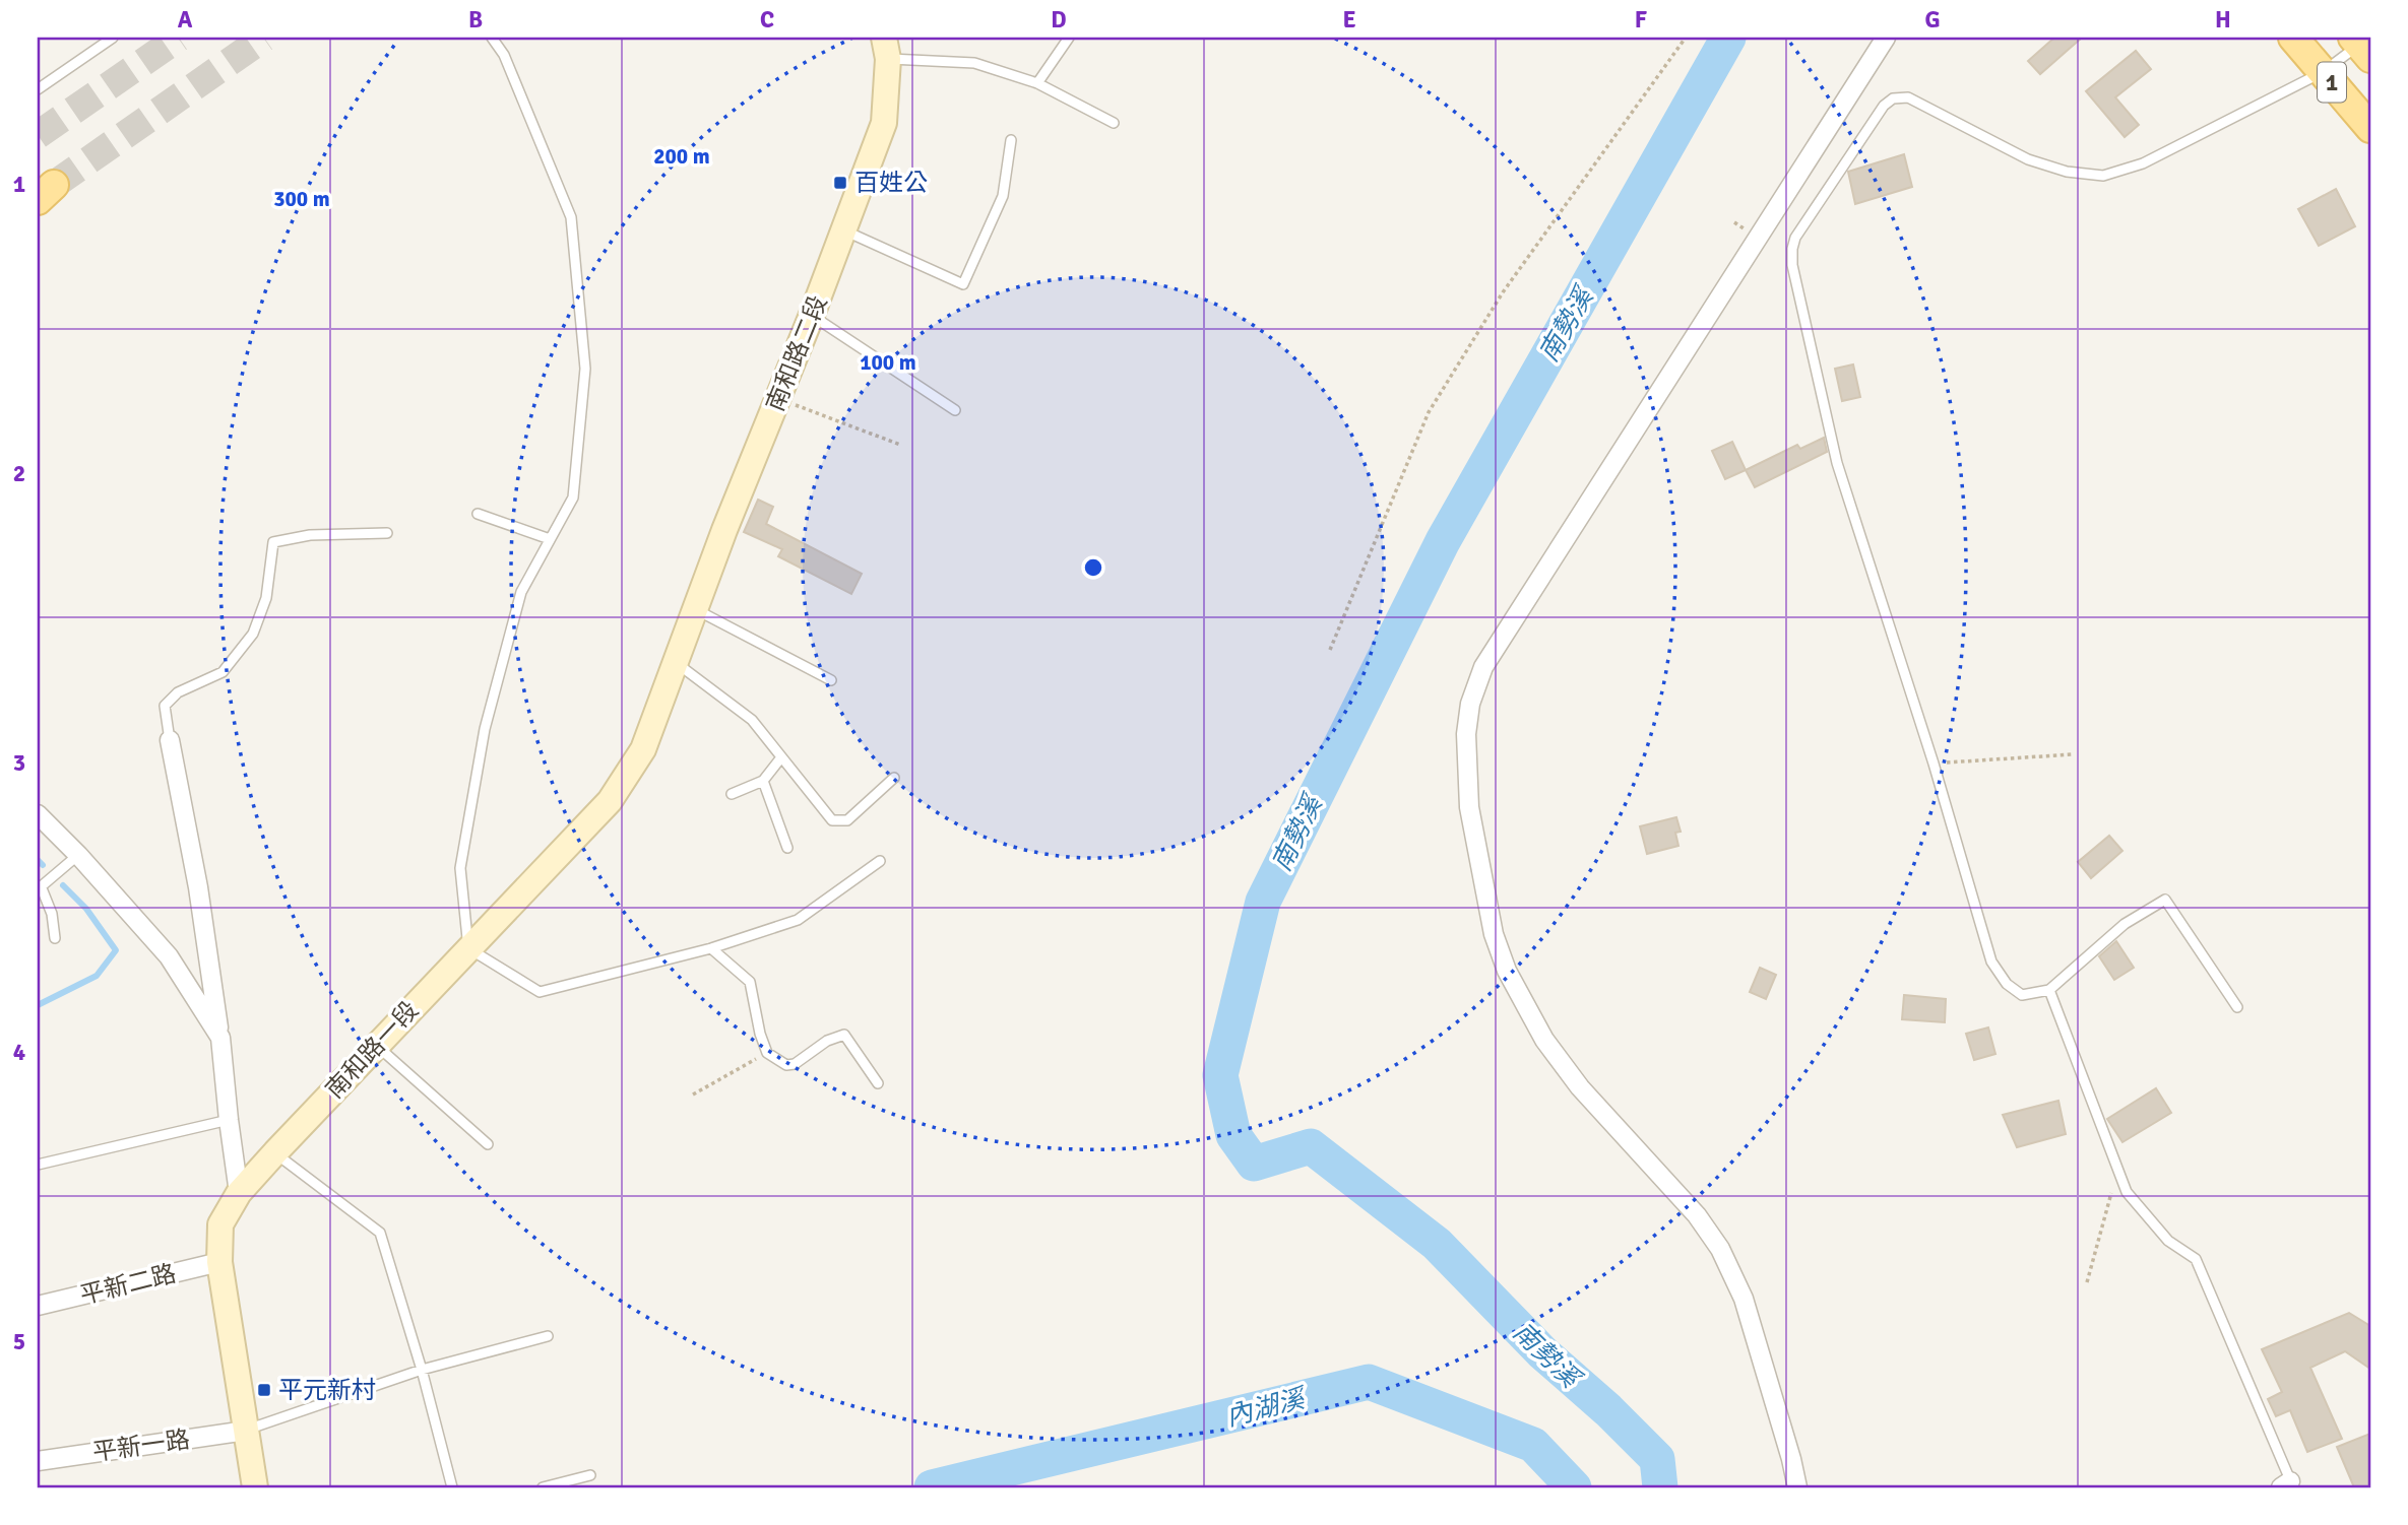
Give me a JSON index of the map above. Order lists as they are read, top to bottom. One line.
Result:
{"streets":{"main road":["1","南和路二段","南和路一段"],"street":["平新二路","平新一路"]},"crossings":[["南和路二段","南和路一段"],["南和路一段","平新二路"],["南和路一段","平新一路"]],"water":["南勢溪","內湖溪"],"places":{"transit":["百姓公","平元新村"]},"grid":{"columns":["A","B","C","D","E","F","G","H"],"rows":["1","2","3","4","5"]},"rings":["200 m","300 m","100 m"]}
